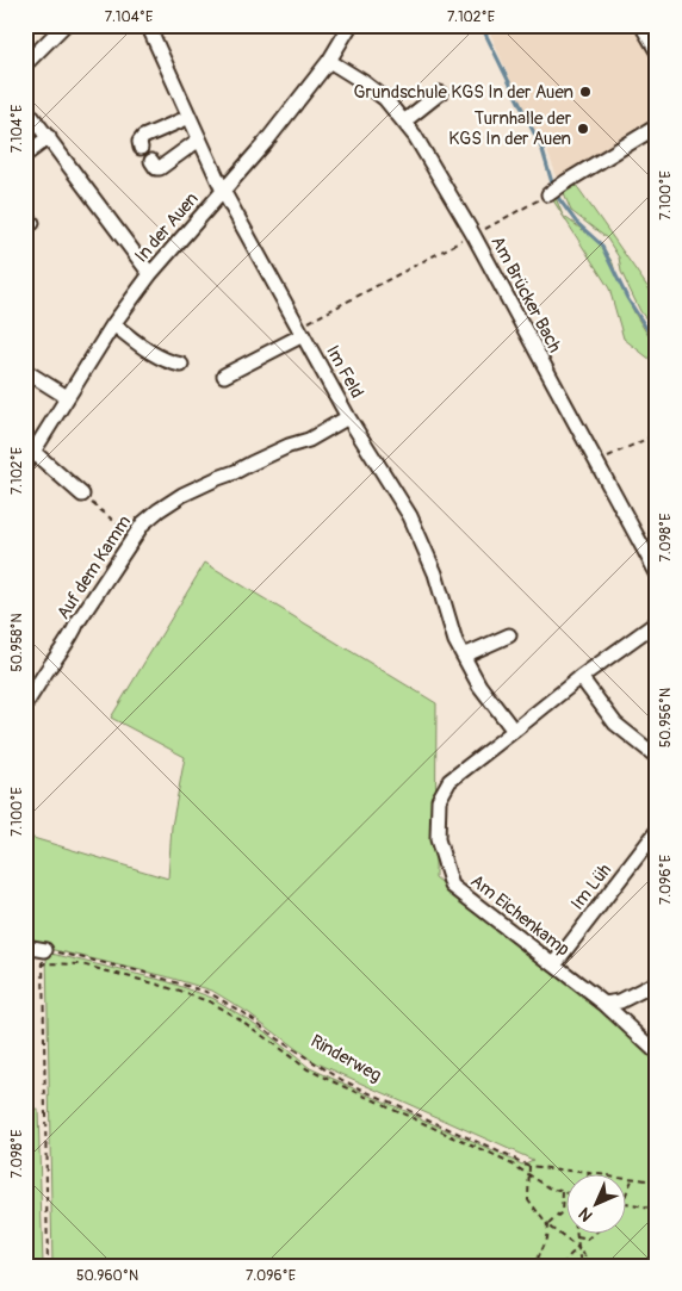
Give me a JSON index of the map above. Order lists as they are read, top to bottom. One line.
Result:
{"streets":{"street":["In der Auen","Am Brücker Bach","Im Feld","Auf dem Kamm","Im Lüh","Am Eichenkamp"],"path":["Rinderweg"]},"crossings":[["In der Auen","Am Brücker Bach"],["In der Auen","Im Feld"],["Im Feld","Auf dem Kamm"],["Im Feld","Am Eichenkamp"],["Im Lüh","Am Eichenkamp"]],"places":["Grundschule KGS In der Auen","Turnhalle der KGS In der Auen"],"north":"bottom left","coordinates":["7.104°E","7.102°E","7.100°E","7.098°E","50.958°N","50.956°N","7.096°E","50.960°N"]}
